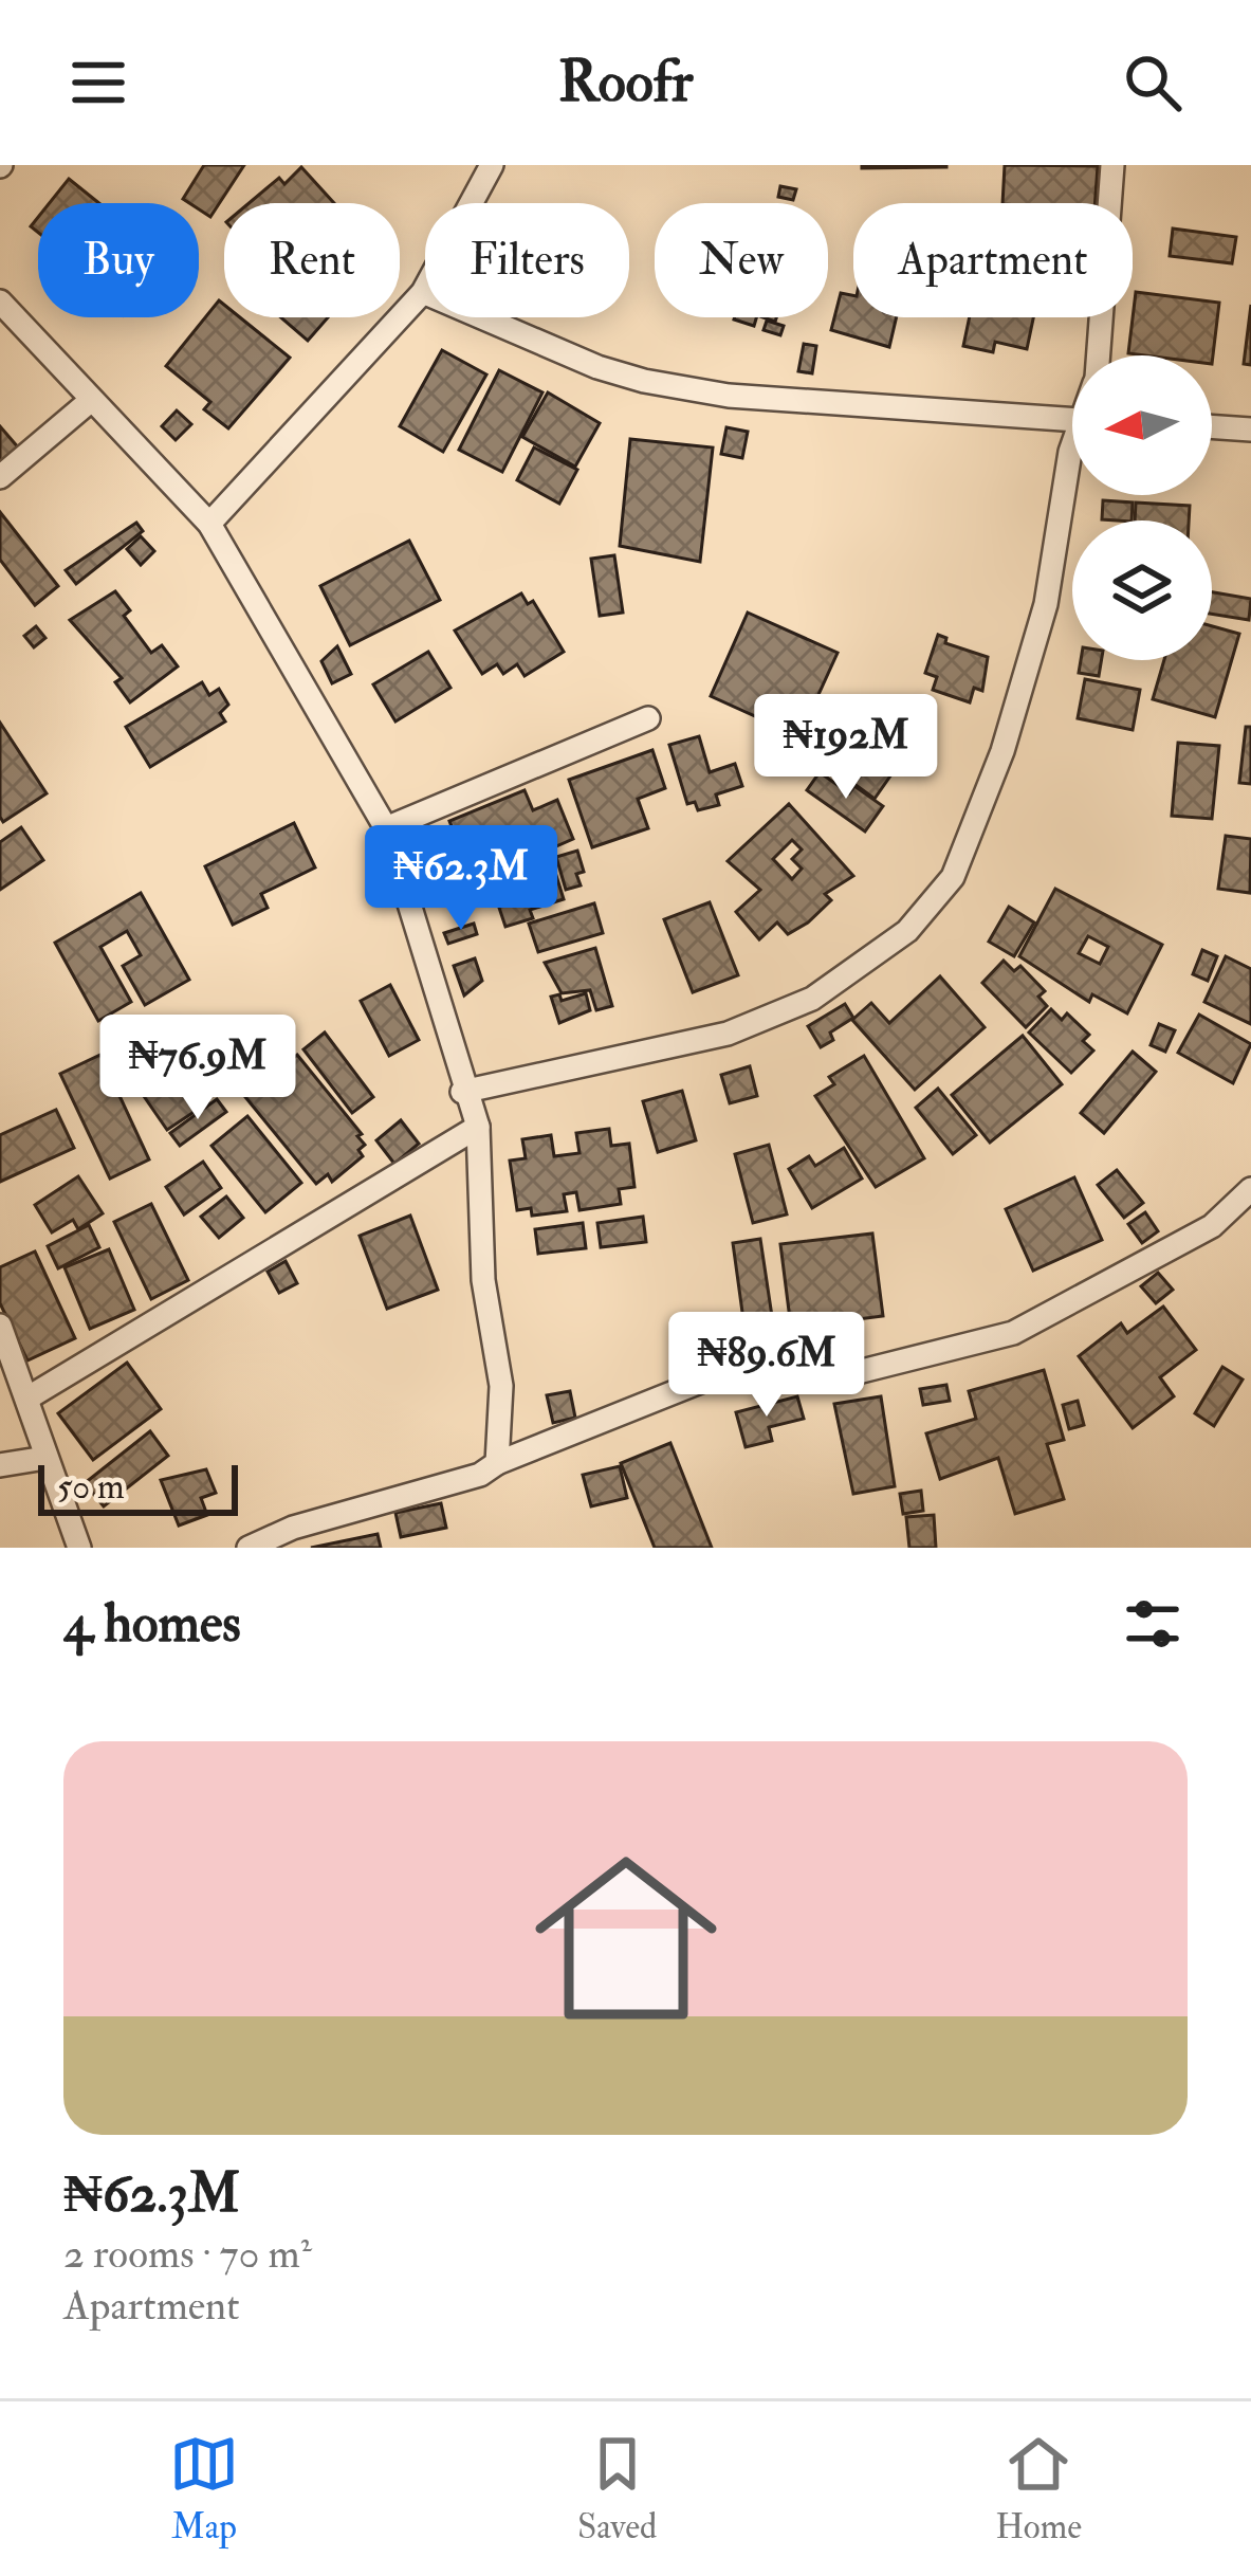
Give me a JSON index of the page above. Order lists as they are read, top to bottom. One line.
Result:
{"scale_bar":"50 m","north":"left","page":{"header":"Roofr","chip":["Buy","Rent","Filters","New","Apartment"],"price":["₦192M","₦62.3M","₦76.9M","₦89.6M"],"scale":"50 m","heading":"4 homes","list":[{"name":"₦62.3M","note":"2 rooms · 70 m² · Apartment"}],"tabs":["Map","Saved","Home"]}}
